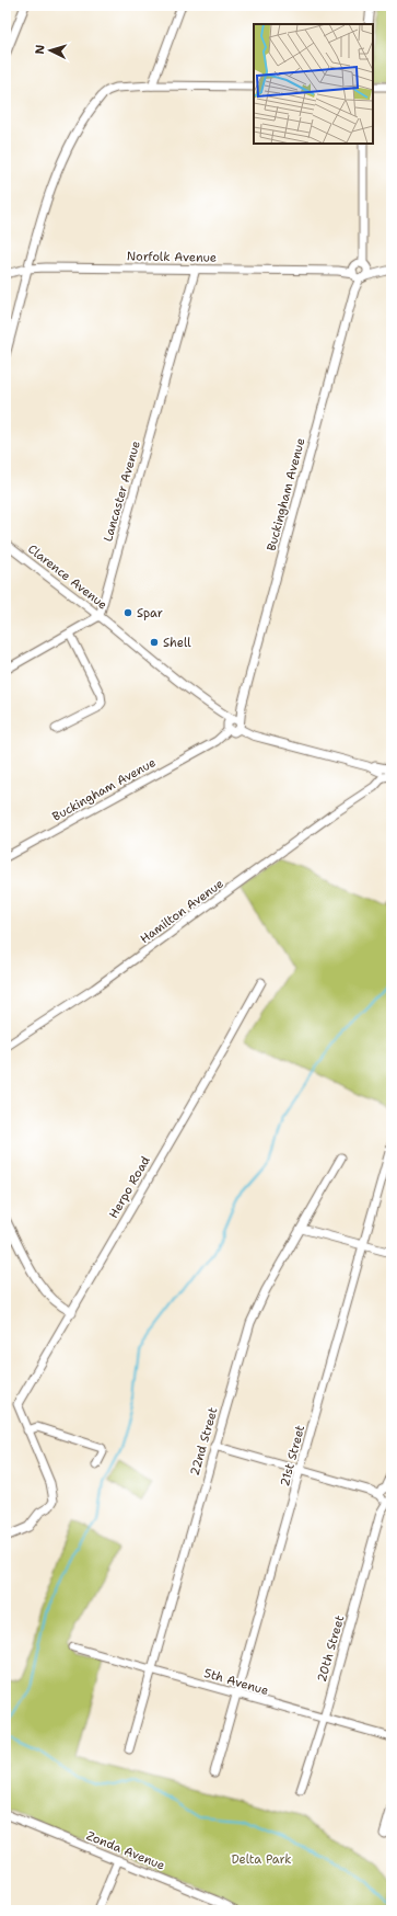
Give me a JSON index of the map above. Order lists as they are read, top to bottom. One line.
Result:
{"streets":{"street":["Norfolk Avenue","Lancaster Avenue","Buckingham Avenue","Clarence Avenue","Hamilton Avenue","Herpo Road","22nd Street","21st Street","20th Street","5th Avenue","Zonda Avenue"]},"crossings":[["Norfolk Avenue","Lancaster Avenue"],["Norfolk Avenue","Buckingham Avenue"],["Lancaster Avenue","Clarence Avenue"],["Buckingham Avenue","Clarence Avenue"],["Clarence Avenue","Hamilton Avenue"],["22nd Street","5th Avenue"],["21st Street","5th Avenue"],["20th Street","5th Avenue"]],"parks":["Delta Park"],"places":["Spar","Shell"],"north":"left"}
